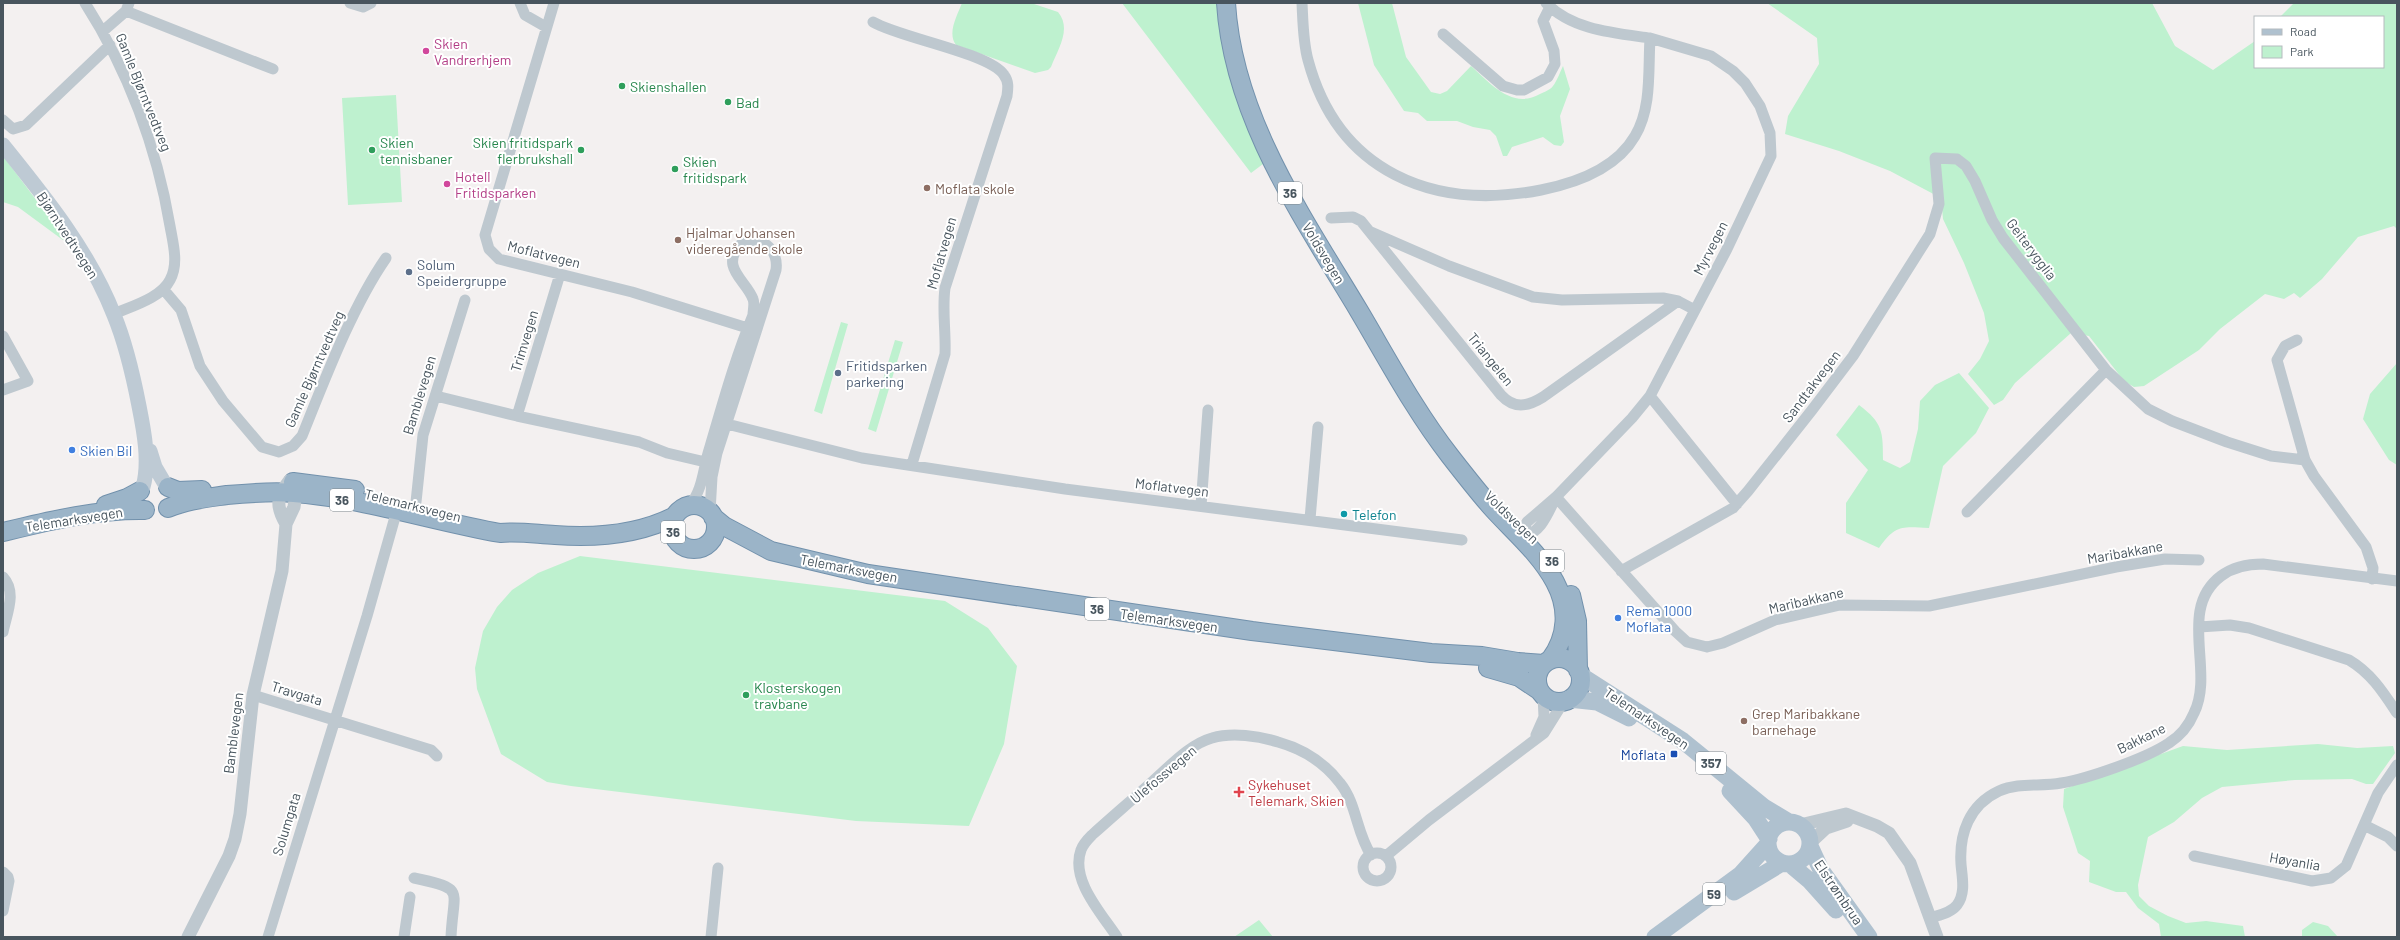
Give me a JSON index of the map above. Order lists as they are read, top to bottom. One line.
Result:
{"streets":{"highway":["36","Voldsvegen","Telemarksvegen"],"main road":["Bjørntvedtvegen","357","Elstrømbrua","59"],"street":["Gamle Bjørntvedtveg","Myrvegen","Geiterygglia","Moflatvegen","Trimvegen","Triangelen","Sandtakvegen","Bamblevegen","Maribakkane","Travgata","Bakkane","Ulefossvegen","Solumgata","Høyanlia"]},"crossings":[["36","Voldsvegen"],["36","Telemarksvegen"],["Bjørntvedtvegen","Telemarksvegen"],["Myrvegen","Voldsvegen"],["Myrvegen","Triangelen"],["Myrvegen","Maribakkane"],["Geiterygglia","Sandtakvegen"],["Moflatvegen","Trimvegen"],["Voldsvegen","Telemarksvegen"],["Sandtakvegen","Maribakkane"],["Bamblevegen","Telemarksvegen"],["Bamblevegen","Travgata"],["Telemarksvegen","357"],["Telemarksvegen","Elstrømbrua"],["Telemarksvegen","59"],["Travgata","Solumgata"],["357","Elstrømbrua"],["357","59"],["Elstrømbrua","59"]],"places":{"other":["Skien Vandrerhjem","Skienshallen","Bad","Skien tennisbaner","Skien fritidspark flerbrukshall","Skien fritidspark","Hotell Fritidsparken","Moflata skole","Hjalmar Johansen videregående skole","Solum Speidergruppe","Fritidsparken parkering","Skien Bil","Telefon","Rema 1000 Moflata","Klosterskogen travbane","Grep Maribakkane barnehage"],"transit":["Moflata"],"health":["Sykehuset Telemark, Skien"]},"legend":["Road","Park"]}
